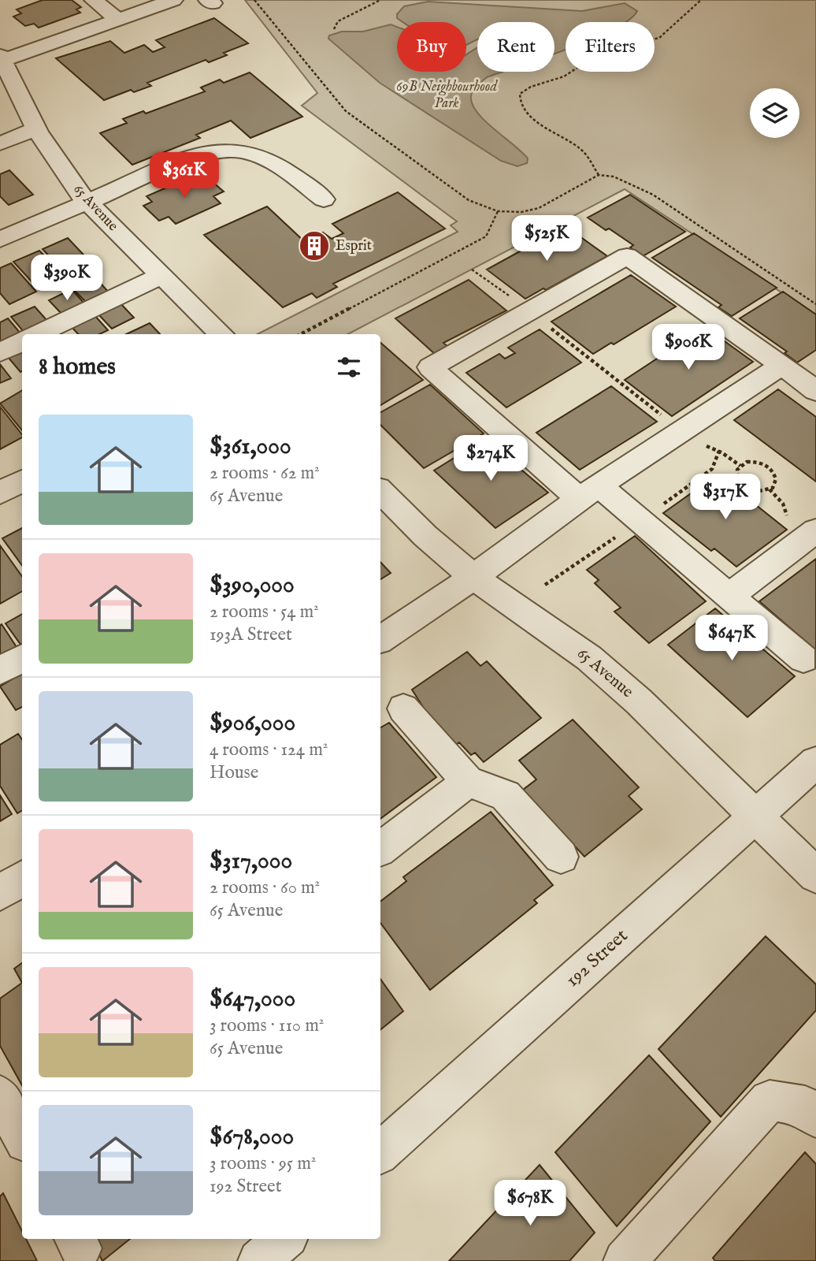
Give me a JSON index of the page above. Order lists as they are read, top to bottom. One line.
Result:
{"streets":{"street":["65 Avenue","192 Street"]},"crossings":[["65 Avenue","192 Street"]],"parks":["69B Neighbourhood Park"],"places":{"building":["Esprit"]},"page":{"chip":["Buy","Rent","Filters"],"price":["$361K","$525K","$390K","$906K","$274K","$317K","$647K","$678K"],"heading":"8 homes","list":[{"name":"$361,000","note":"2 rooms · 62 m² · 65 Avenue"},{"name":"$390,000","note":"2 rooms · 54 m² · 193A Street"},{"name":"$906,000","note":"4 rooms · 124 m² · House"},{"name":"$317,000","note":"2 rooms · 60 m² · 65 Avenue"},{"name":"$647,000","note":"3 rooms · 110 m² · 65 Avenue"},{"name":"$678,000","note":"3 rooms · 95 m² · 192 Street"}]}}
